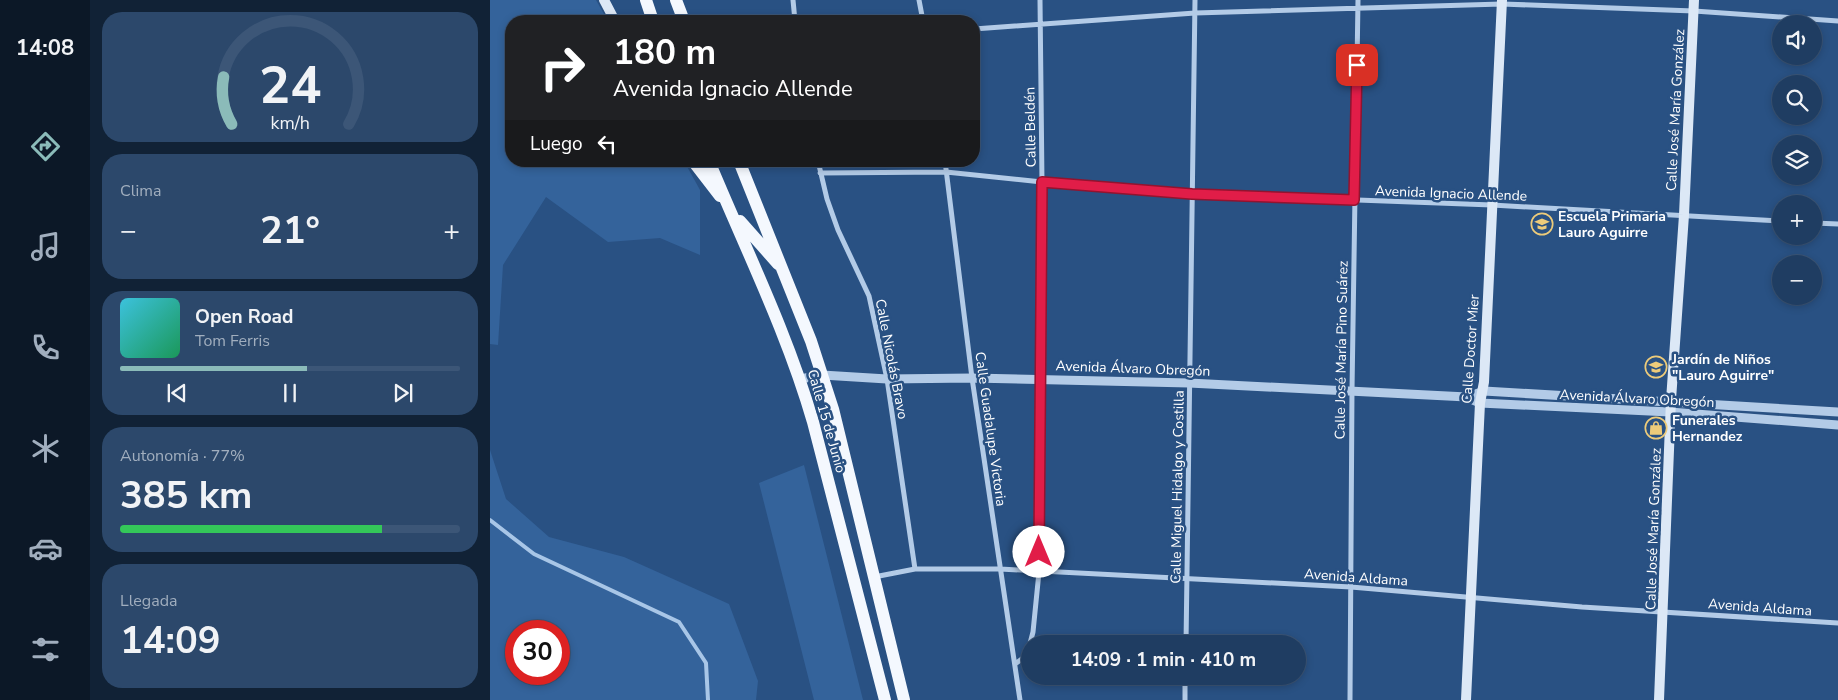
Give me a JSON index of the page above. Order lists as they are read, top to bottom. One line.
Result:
{"streets":{"main road":["Calle José María González","Calle Doctor Mier","Calle 15 de Junio"],"street":["Calle Beldén","Avenida Ignacio Allende","Calle José María Pino Suárez","Calle Nicolás Bravo","Avenida Álvaro Obregón","Calle Guadalupe Victoria","Calle Miguel Hidalgo y Costilla","Avenida Aldama"]},"crossings":[["Calle José María González","Avenida Ignacio Allende"],["Calle José María González","Avenida Álvaro Obregón"],["Calle José María González","Avenida Aldama"],["Calle Beldén","Avenida Ignacio Allende"],["Calle Beldén","Avenida Álvaro Obregón"],["Calle Beldén","Calle Guadalupe Victoria"],["Calle Beldén","Avenida Aldama"],["Avenida Ignacio Allende","Calle Doctor Mier"],["Avenida Ignacio Allende","Calle José María Pino Suárez"],["Avenida Ignacio Allende","Calle Nicolás Bravo"],["Avenida Ignacio Allende","Calle Guadalupe Victoria"],["Avenida Ignacio Allende","Calle Miguel Hidalgo y Costilla"],["Calle Doctor Mier","Avenida Álvaro Obregón"],["Calle Doctor Mier","Avenida Aldama"],["Calle José María Pino Suárez","Avenida Álvaro Obregón"],["Calle José María Pino Suárez","Avenida Aldama"],["Calle Nicolás Bravo","Avenida Álvaro Obregón"],["Calle Nicolás Bravo","Avenida Aldama"],["Avenida Álvaro Obregón","Calle 15 de Junio"],["Avenida Álvaro Obregón","Calle Guadalupe Victoria"],["Avenida Álvaro Obregón","Calle Miguel Hidalgo y Costilla"],["Calle 15 de Junio","Avenida Aldama"],["Calle Guadalupe Victoria","Avenida Aldama"],["Calle Miguel Hidalgo y Costilla","Avenida Aldama"]],"places":{"school or university":["Escuela Primaria Lauro Aguirre","Jardín de Niños \"Lauro Aguirre\""],"shop":["Funerales Hernandez"]},"page":{"tabs":"14:08","map_buttons":["+","−"],"turn":["180 m","Avenida Ignacio Allende"],"then":"Luego","tile":["Clima",["Autonomía · 77%","385 km"],["Llegada","14:09"]],"heat":["−","21°","+"],"song":["Open Road","Tom Ferris"],"limit":"30","trip":"14:09 · 1 min · 410 m","gauge":["24","km/h"]}}
